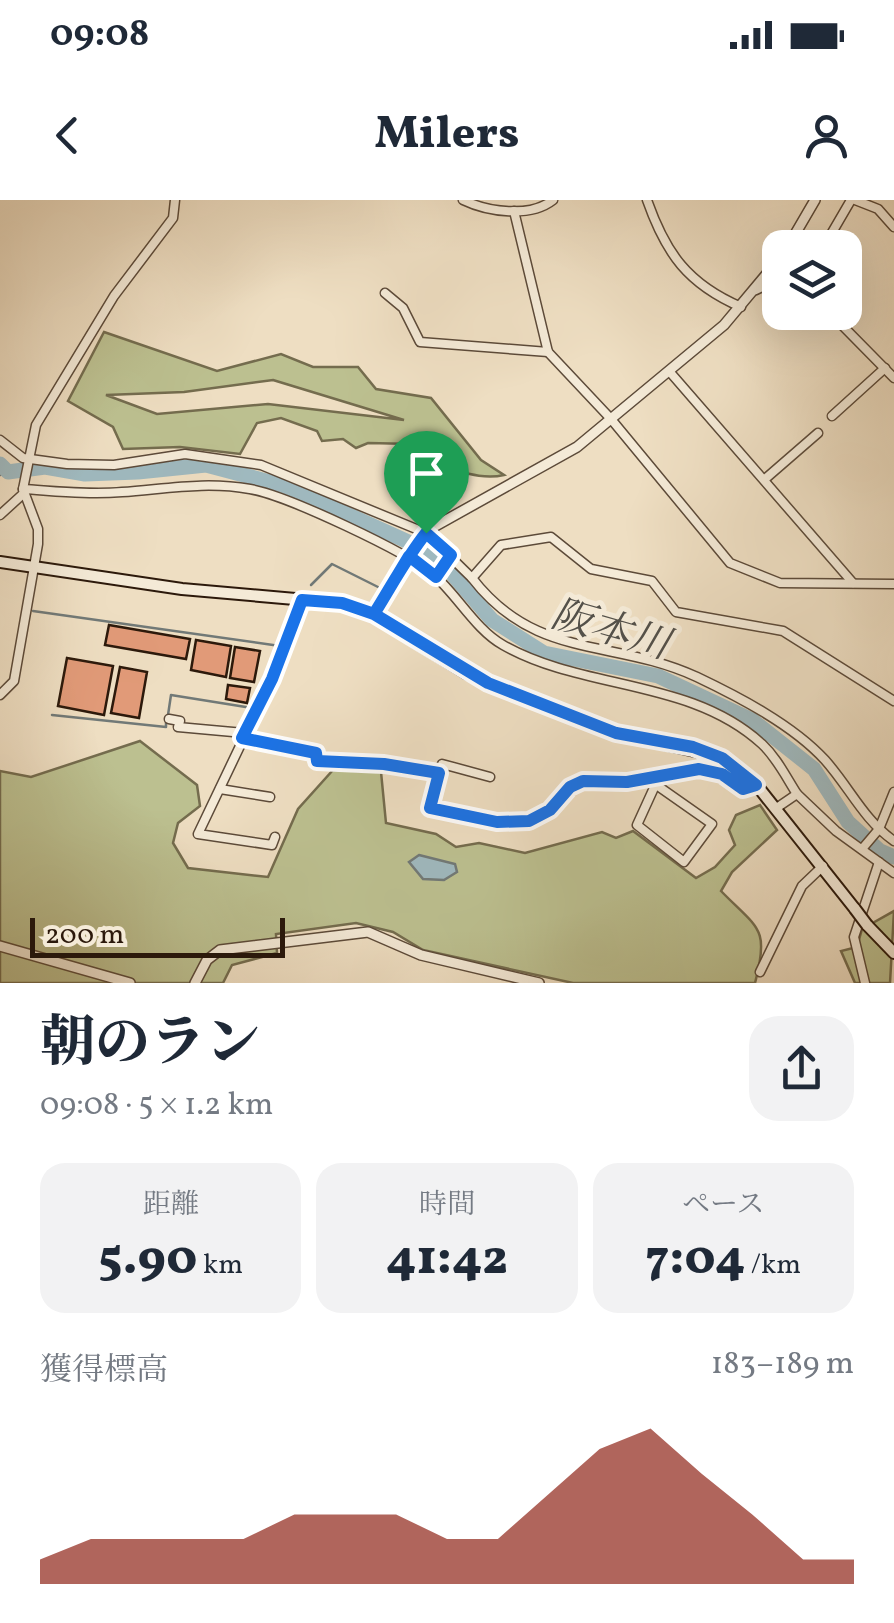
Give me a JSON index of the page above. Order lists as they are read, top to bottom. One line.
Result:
{"water":["阪本川"],"scale_bar":"200 m","page":{"status":"09:08","header":"Milers","scale":"200 m","heading":["朝のラン","09:08 · 5 × 1.2 km"],"stats":[["距離","5.90 km"],["時間","41:42"],["ペース","7:04 /km"]],"chart":["獲得標高","183–189 m"]}}
